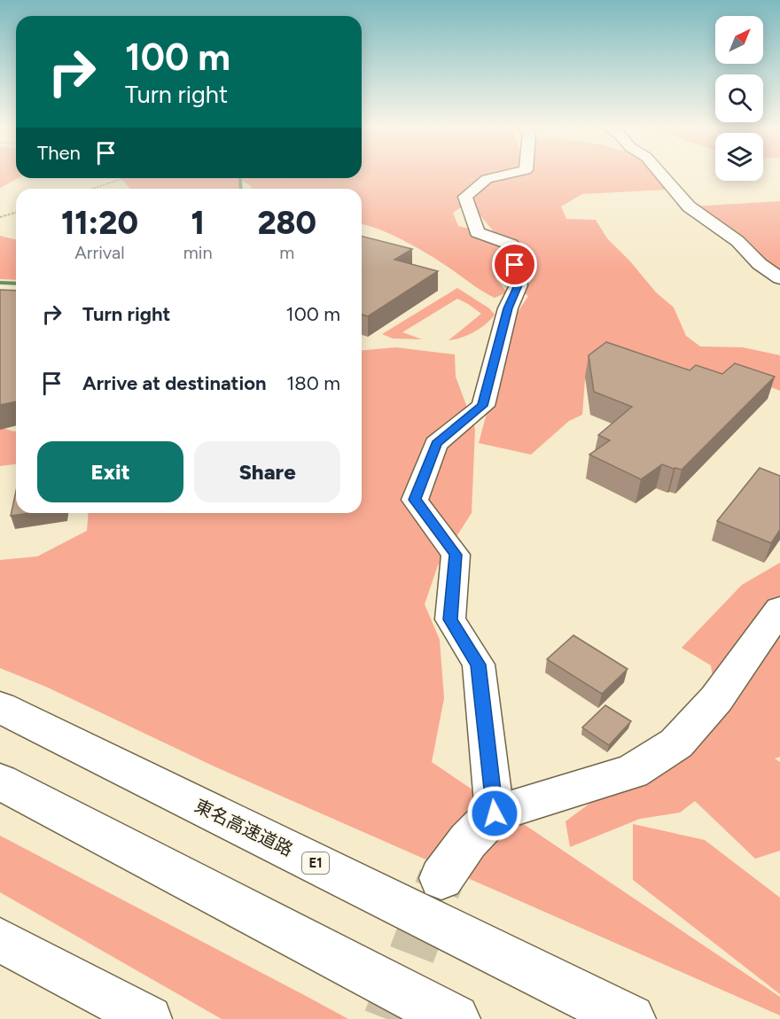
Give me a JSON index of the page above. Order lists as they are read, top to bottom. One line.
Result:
{"streets":{"main road":["東名高速道路","E1"]},"north":"top right","page":{"turn":["100 m","Turn right"],"then":"Then","eta":["11:20","Arrival","1","min","280","m"],"list":[{"name":"Turn right","value":"100 m"},{"name":"Arrive at destination","value":"180 m"}],"buttons":["Exit","Share"]}}
